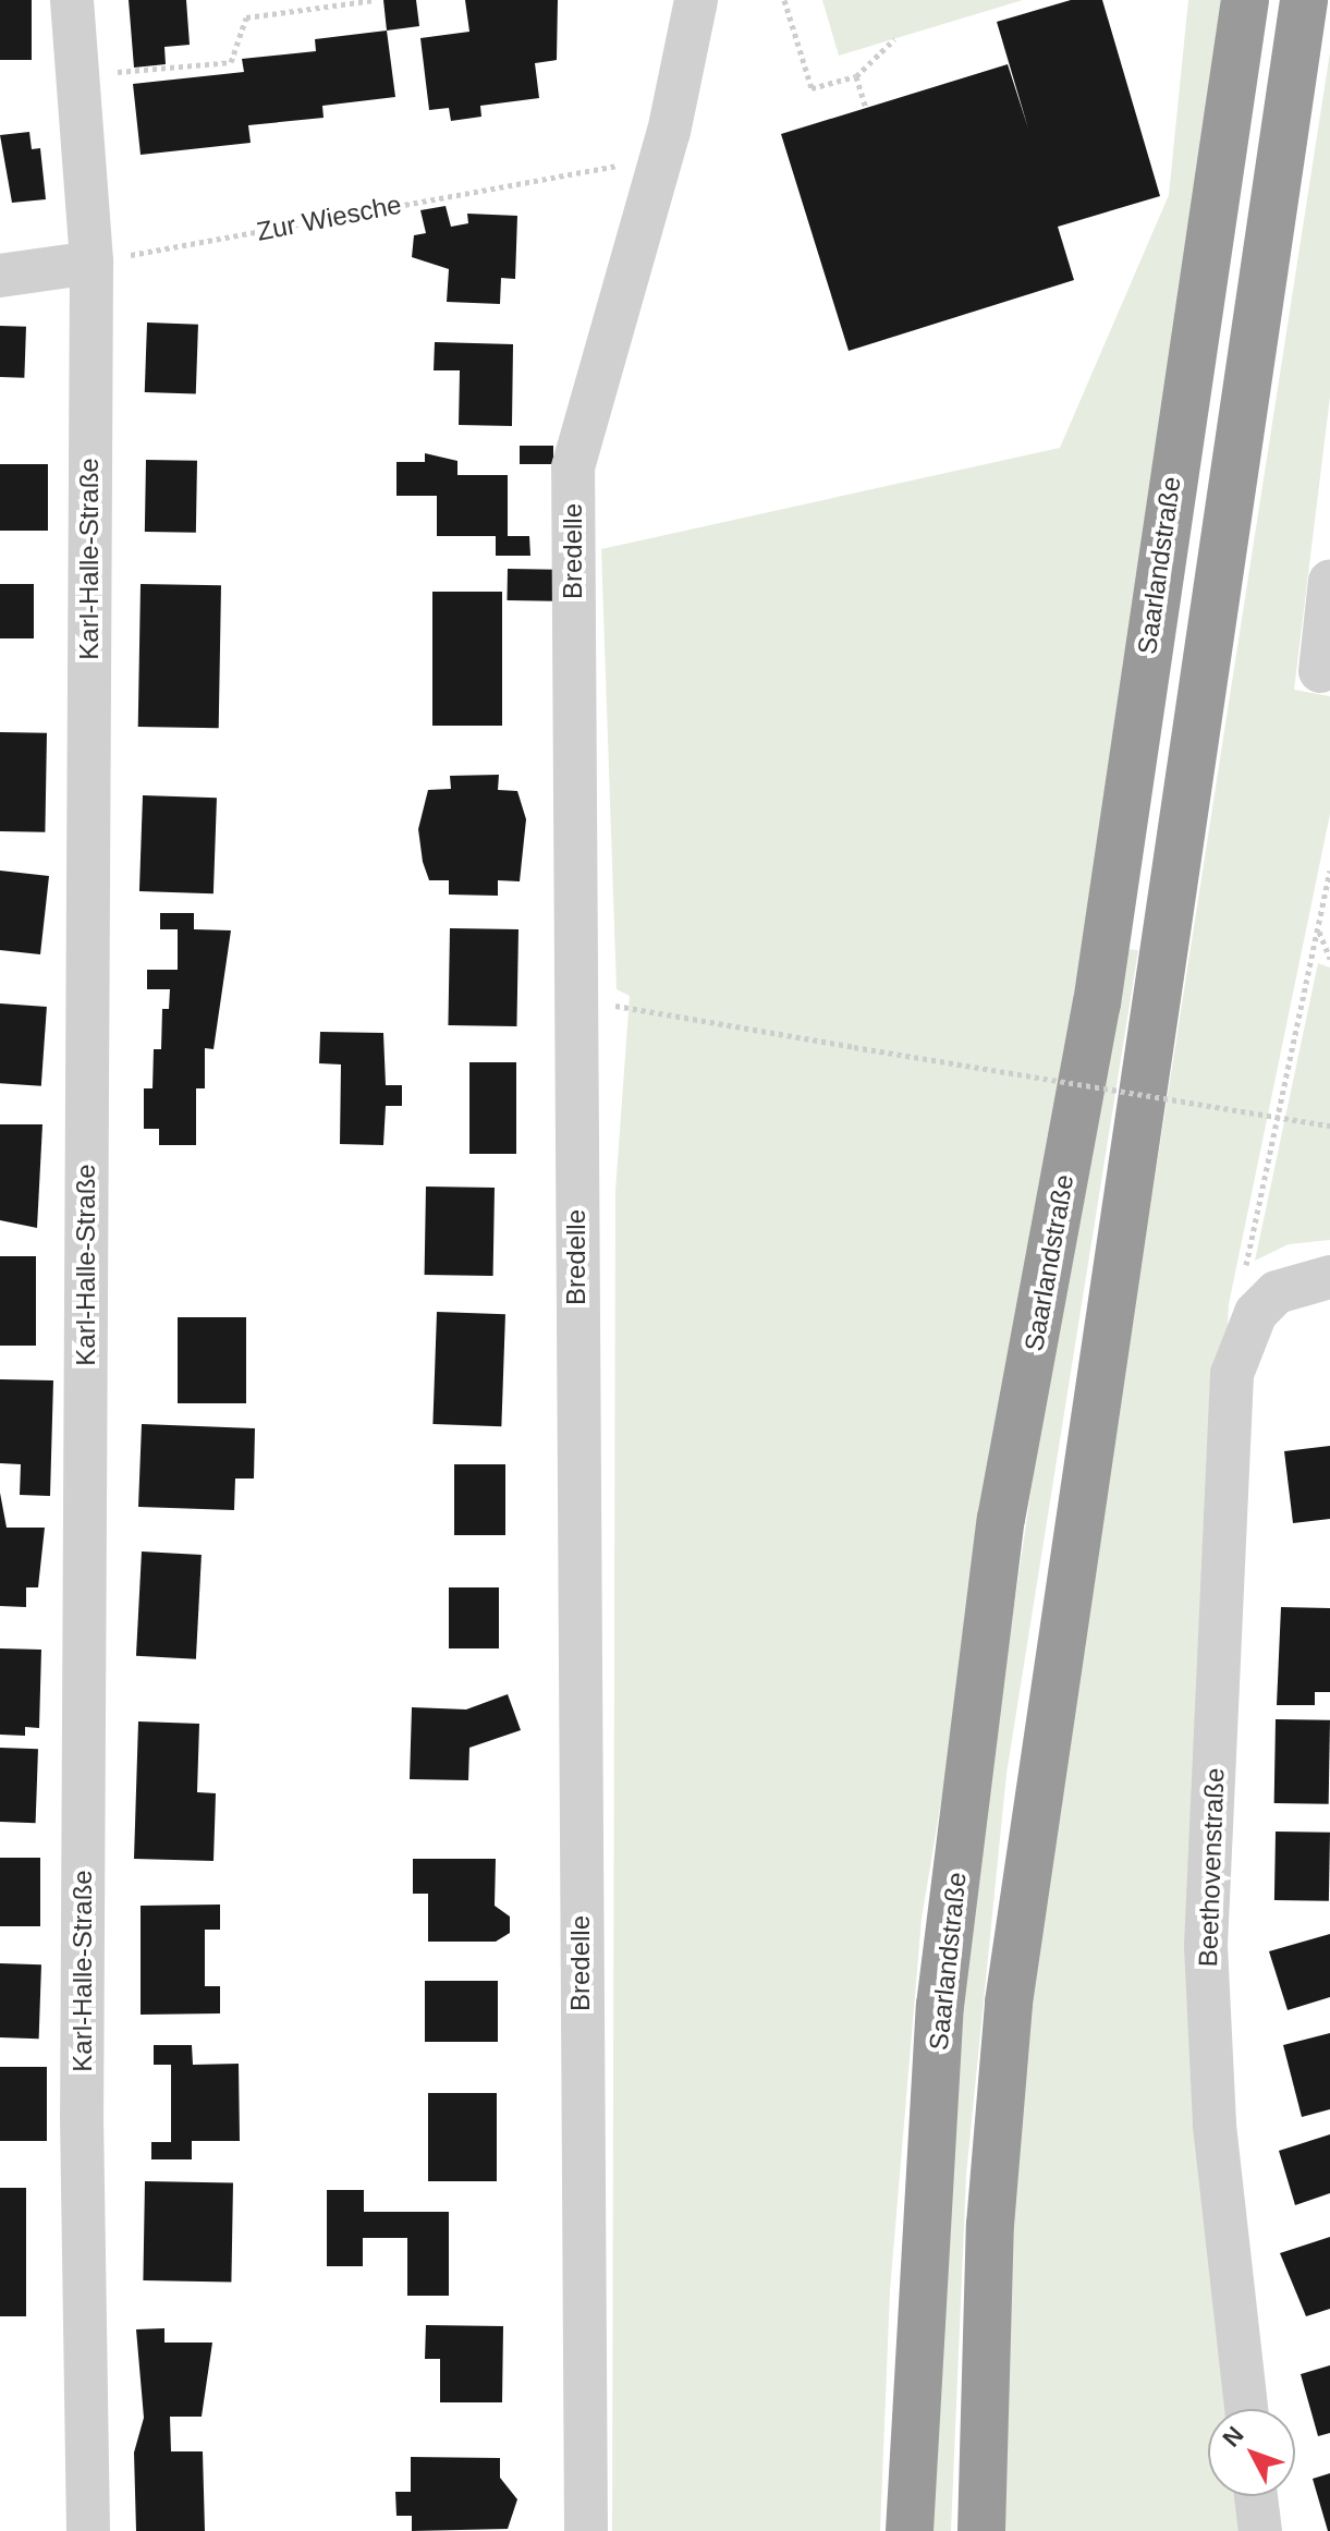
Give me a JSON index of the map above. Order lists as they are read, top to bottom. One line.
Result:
{"streets":{"highway":["Saarlandstraße"],"street":["Bredelle","Karl-Halle-Straße","Beethovenstraße"],"path":["Zur Wiesche"]},"crossings":[["Zur Wiesche","Bredelle"],["Zur Wiesche","Karl-Halle-Straße"]],"north":"top left"}
